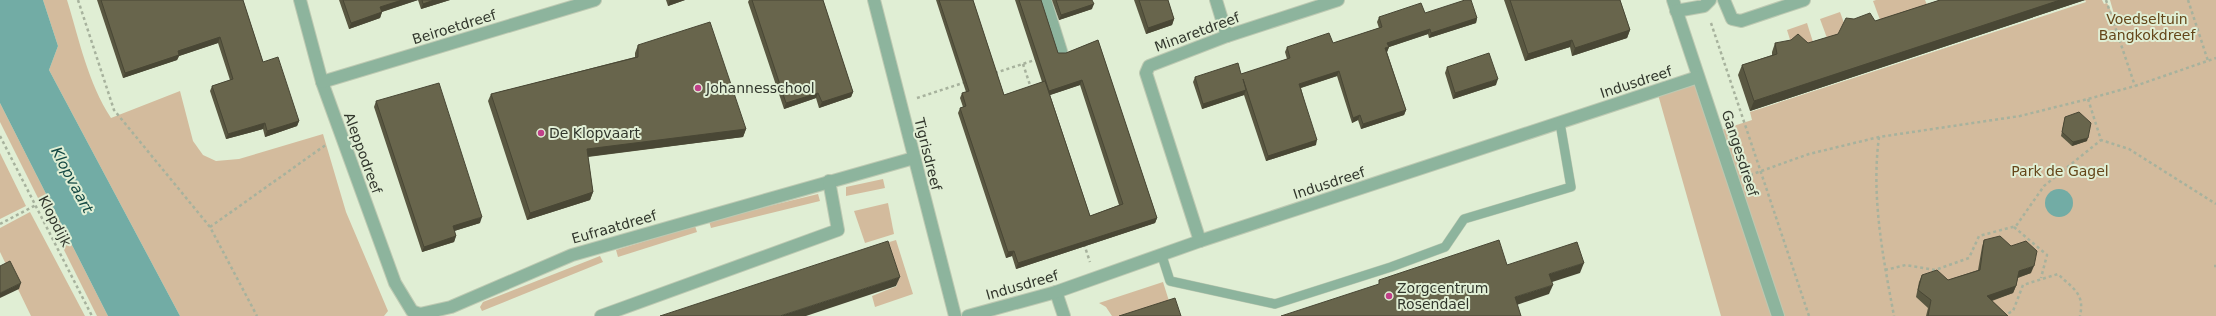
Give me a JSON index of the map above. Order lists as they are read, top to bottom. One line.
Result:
{"streets":{"street":["Beiroetdreef","Minaretdreef","Indusdreef","Aleppodreef","Gangesdreef","Tigrisdreef","Eufraatdreef"],"path":["Klopdijk"]},"crossings":[["Beiroetdreef","Aleppodreef"],["Minaretdreef","Indusdreef"],["Indusdreef","Gangesdreef"],["Aleppodreef","Eufraatdreef"],["Tigrisdreef","Eufraatdreef"]],"water":["Klopvaart"],"parks":["Voedseltuin Bangkokdreef","Park de Gagel"],"places":["Johannesschool","De Klopvaart","Zorgcentrum Rosendael"]}
